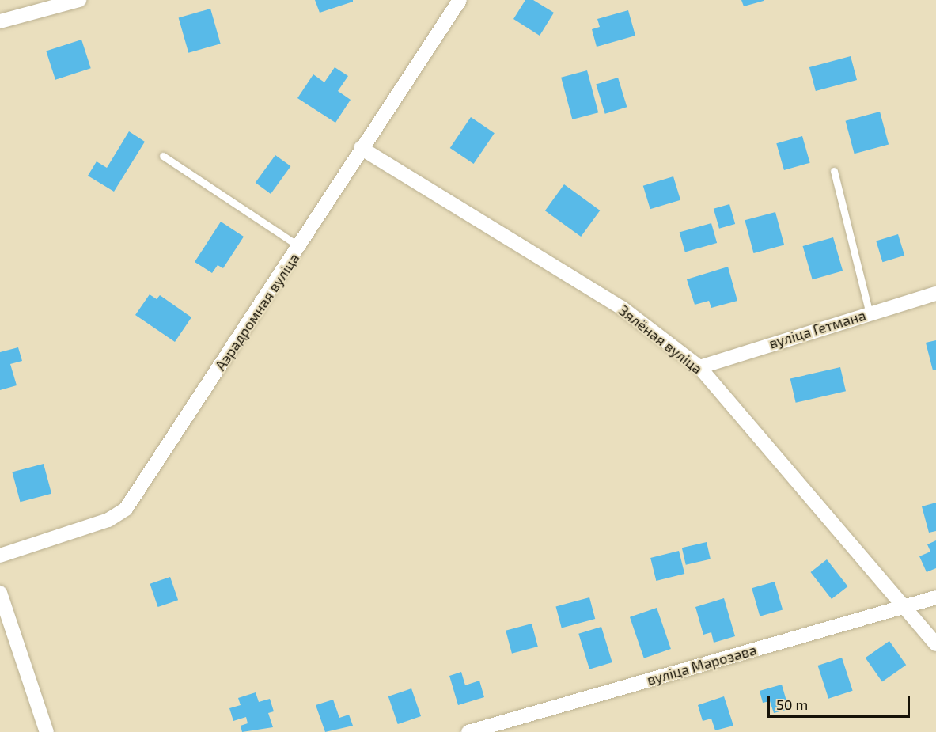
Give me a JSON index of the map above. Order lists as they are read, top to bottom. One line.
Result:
{"streets":{"street":["Аэрадромная вуліца","вуліца Гетмана","Зялёная вуліца","вуліца Марозава"]},"crossings":[["Аэрадромная вуліца","Зялёная вуліца"],["вуліца Гетмана","Зялёная вуліца"],["Зялёная вуліца","вуліца Марозава"]],"scale_bar":"50 m"}
